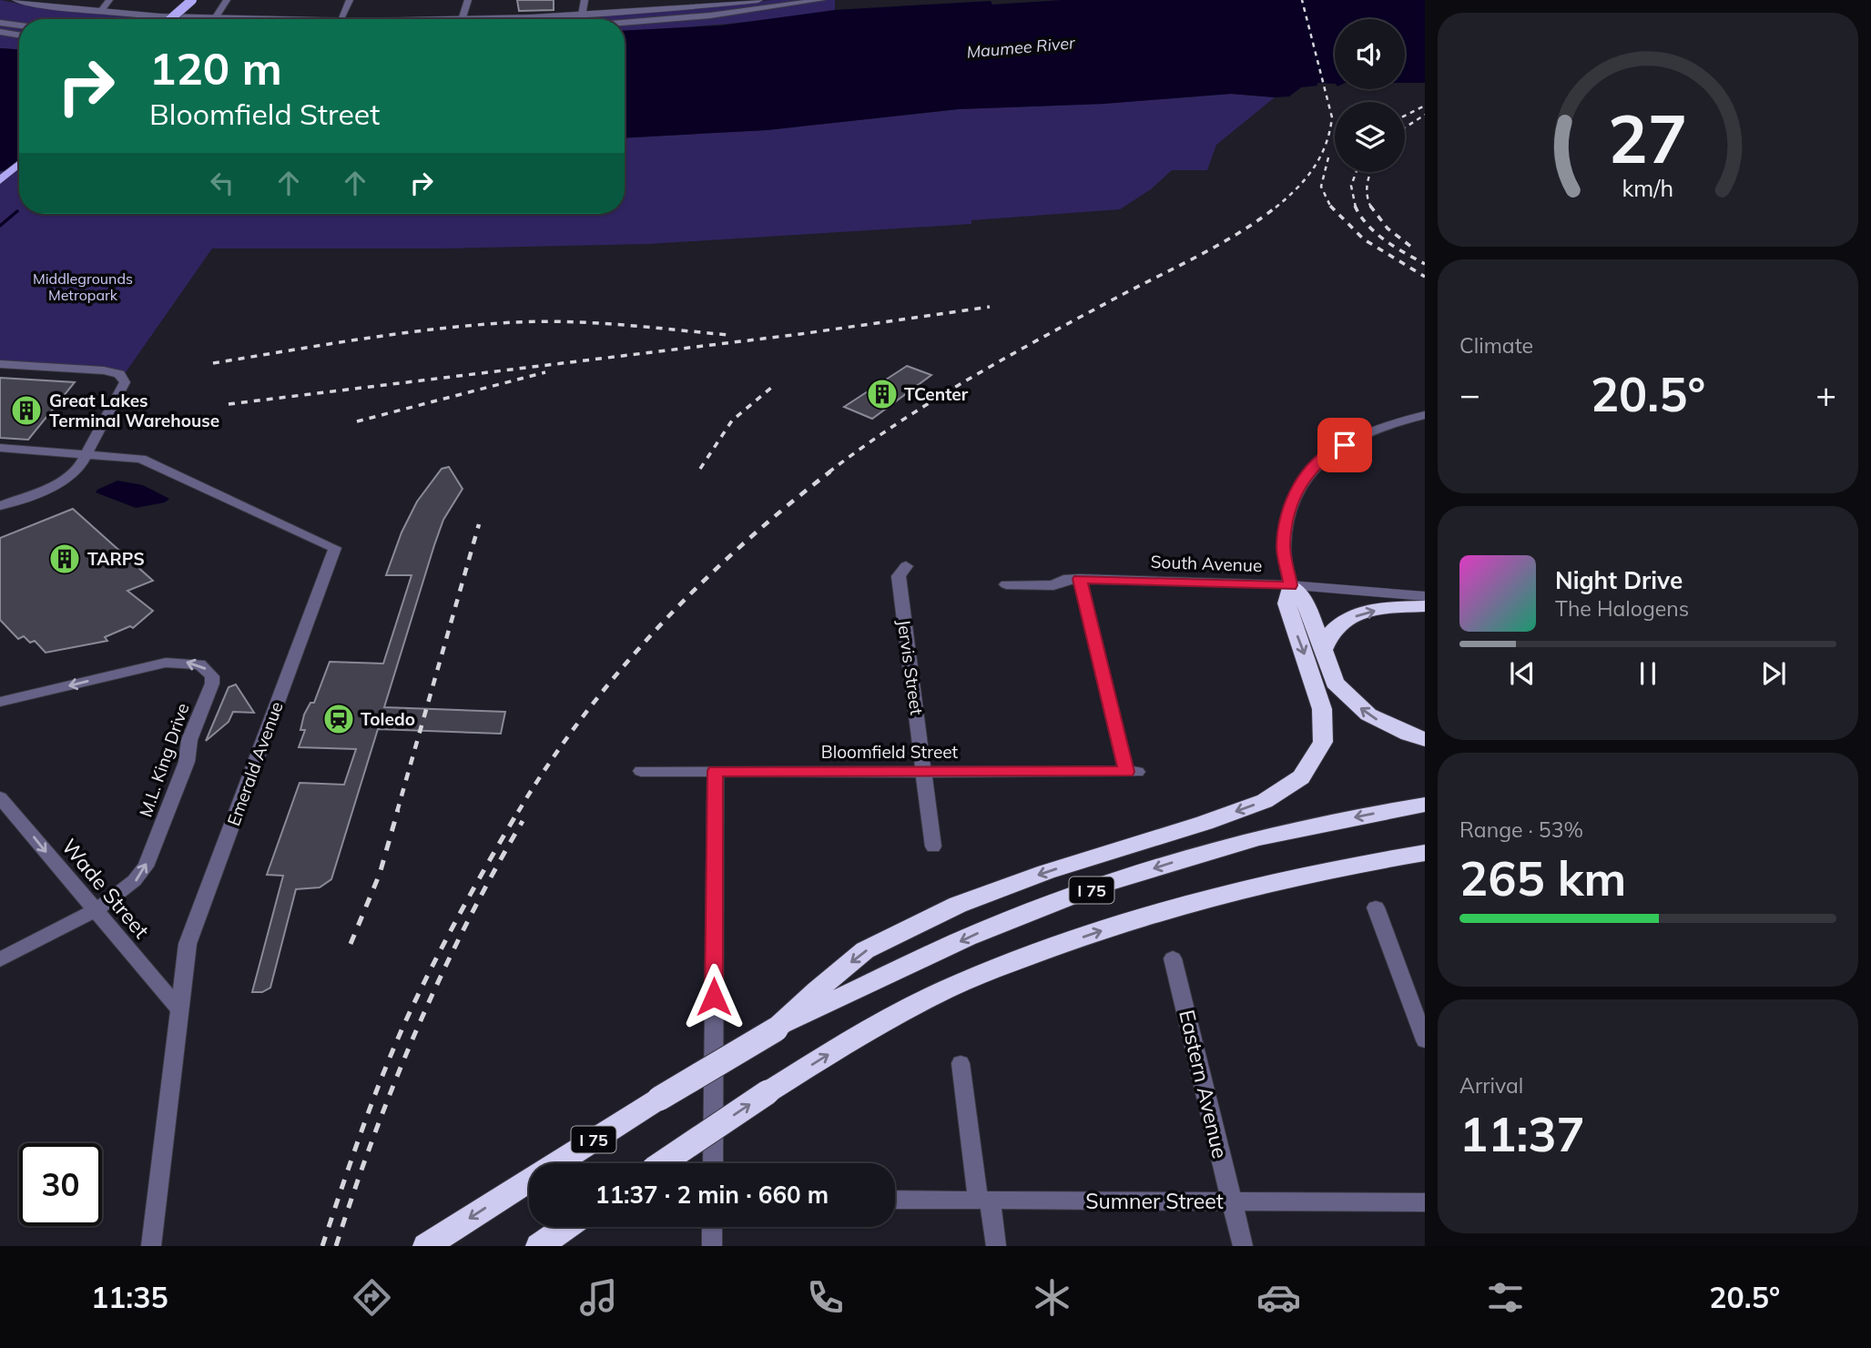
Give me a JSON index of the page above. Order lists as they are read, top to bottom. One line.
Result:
{"streets":{"highway":["I 75"],"street":["South Avenue","Jervis Street","Bloomfield Street","M.L. King Drive","Emerald Avenue","Wade Street","Eastern Avenue","Sumner Street"]},"crossings":[["South Avenue","Bloomfield Street"],["Jervis Street","Bloomfield Street"],["M.L. King Drive","Wade Street"],["Emerald Avenue","Wade Street"],["Eastern Avenue","Sumner Street"]],"one_way":["Wade Street"],"water":["Maumee River"],"parks":["Middlegrounds Metropark"],"places":{"building":["TCenter","Great Lakes Terminal Warehouse","TARPS"],"station":["Toledo"]},"page":{"turn":["120 m","Bloomfield Street"],"tile":["Climate",["Range · 53%","265 km"],["Arrival","11:37"]],"heat":["−","20.5°","+"],"song":["Night Drive","The Halogens"],"limit":"30","trip":"11:37 · 2 min · 660 m","tabs":["11:35","20.5°"],"gauge":["27","km/h"]}}
